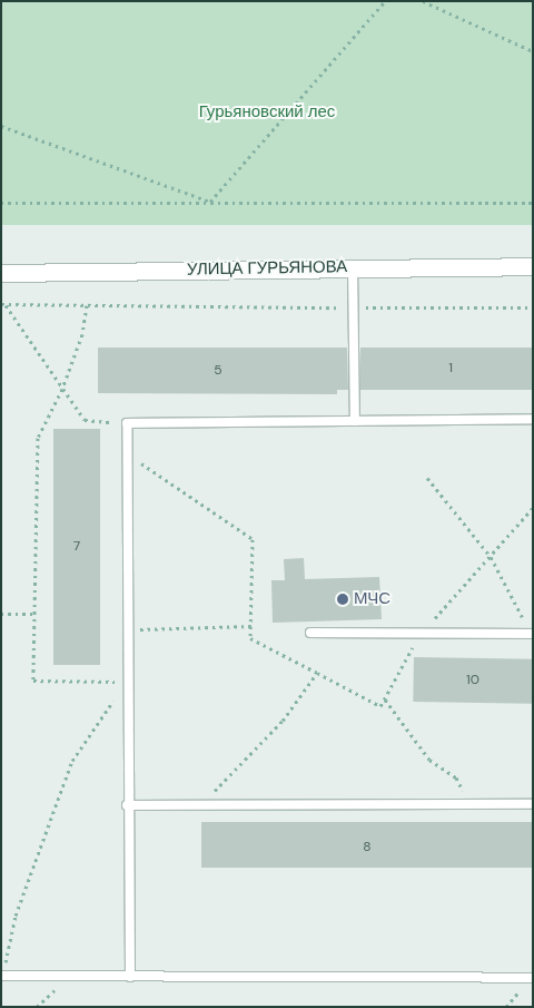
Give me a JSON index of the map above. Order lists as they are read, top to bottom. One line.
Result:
{"streets":{"street":["УЛИЦА ГУРЬЯНОВА"]},"parks":["Гурьяновский лес"],"places":["МЧС"],"house_numbers":["1","5","7","10","8"]}
